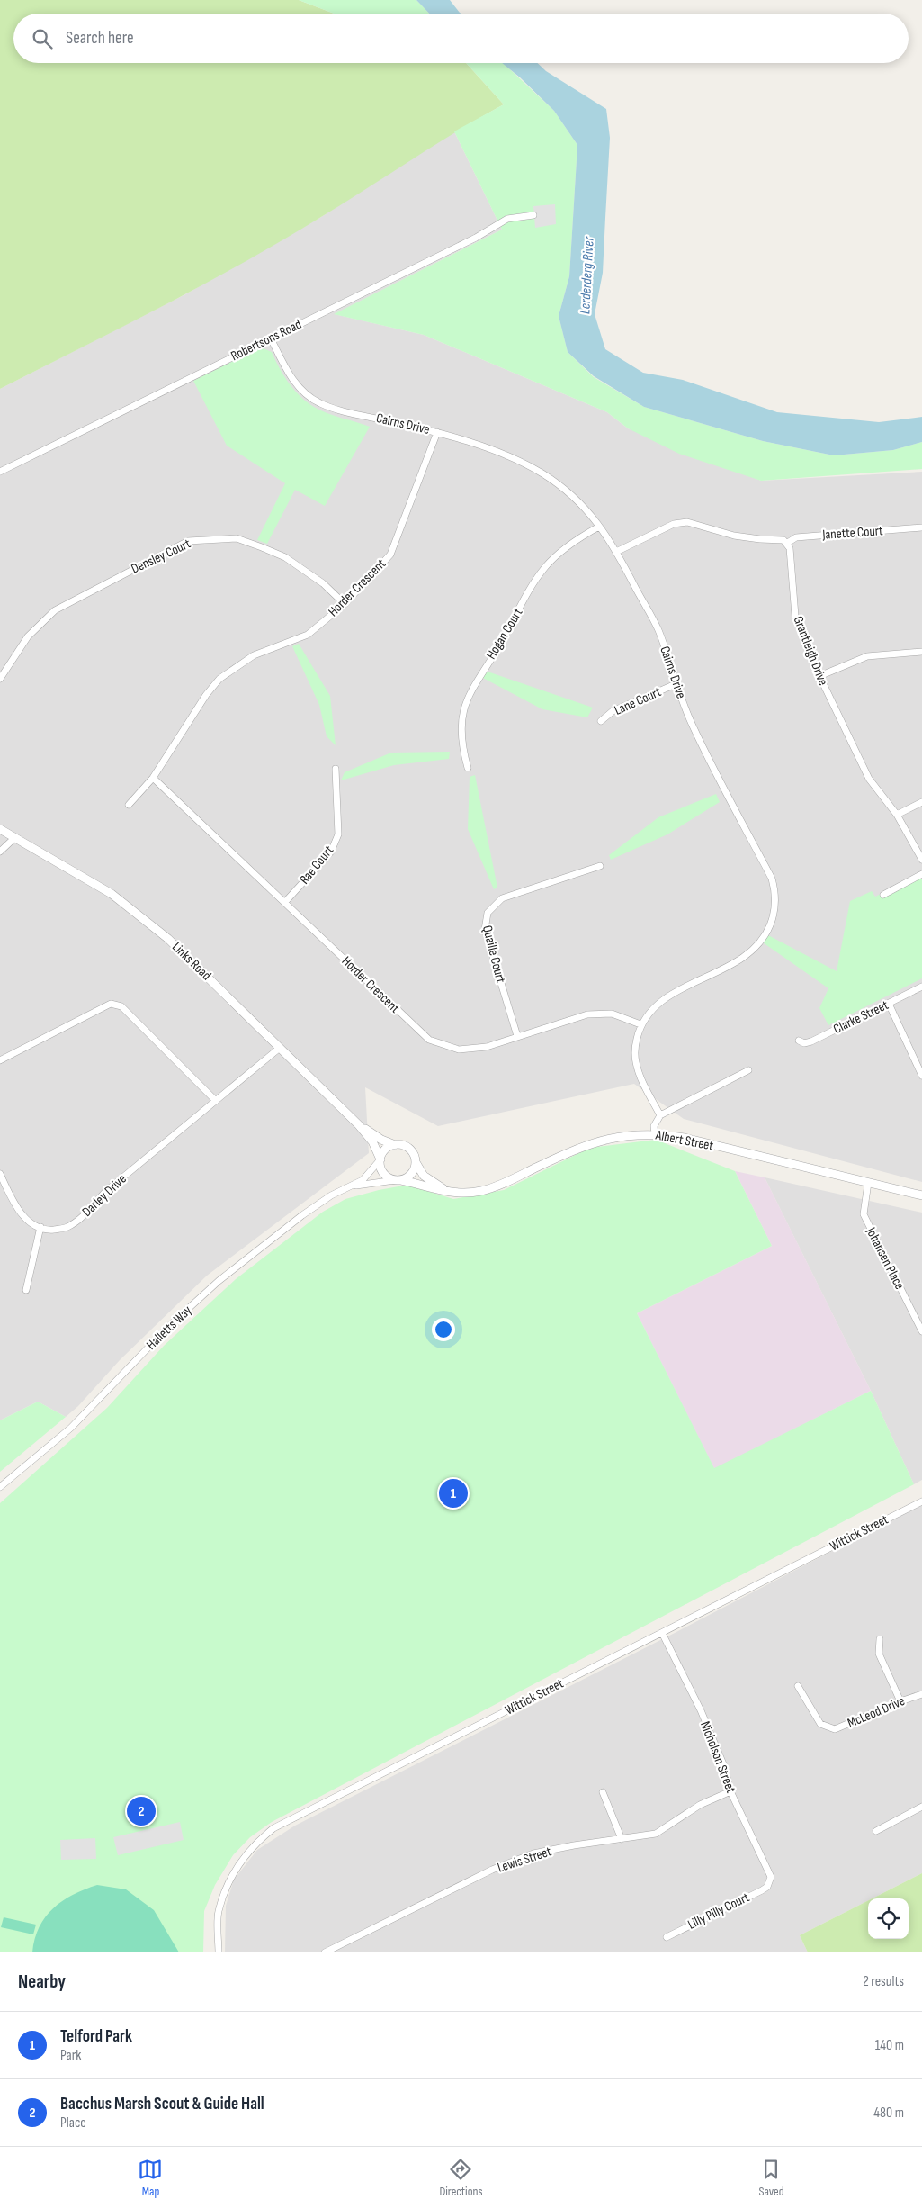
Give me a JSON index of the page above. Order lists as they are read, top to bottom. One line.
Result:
{"streets":{"street":["Robertsons Road","Cairns Drive","Janette Court","Densley Court","Horder Crescent","Hogan Court","Grantleigh Drive","Lane Court","Rae Court","Quaille Court","Links Road","Clarke Street","Albert Street","Darley Drive","Johansen Place","Halletts Way","Wittick Street","McLeod Drive","Nicholson Street","Lewis Street","Lilly Pilly Court"]},"crossings":[["Robertsons Road","Cairns Drive"],["Cairns Drive","Horder Crescent"],["Cairns Drive","Hogan Court"],["Cairns Drive","Lane Court"],["Janette Court","Grantleigh Drive"],["Densley Court","Horder Crescent"],["Horder Crescent","Rae Court"],["Horder Crescent","Quaille Court"],["Links Road","Albert Street"],["Links Road","Darley Drive"],["Links Road","Halletts Way"],["Albert Street","Johansen Place"],["Albert Street","Halletts Way"],["Wittick Street","Nicholson Street"],["Nicholson Street","Lewis Street"],["Nicholson Street","Lilly Pilly Court"]],"water":["Lerderderg River"],"page":{"search":"Search here","pins":["1","2"],"heading":["Nearby","2 results"],"list":[{"mark":"1","name":"Telford Park","note":"Park","value":"140 m"},{"mark":"2","name":"Bacchus Marsh Scout & Guide Hall","note":"Place","value":"480 m"}],"nav":["Map","Directions","Saved"]}}
